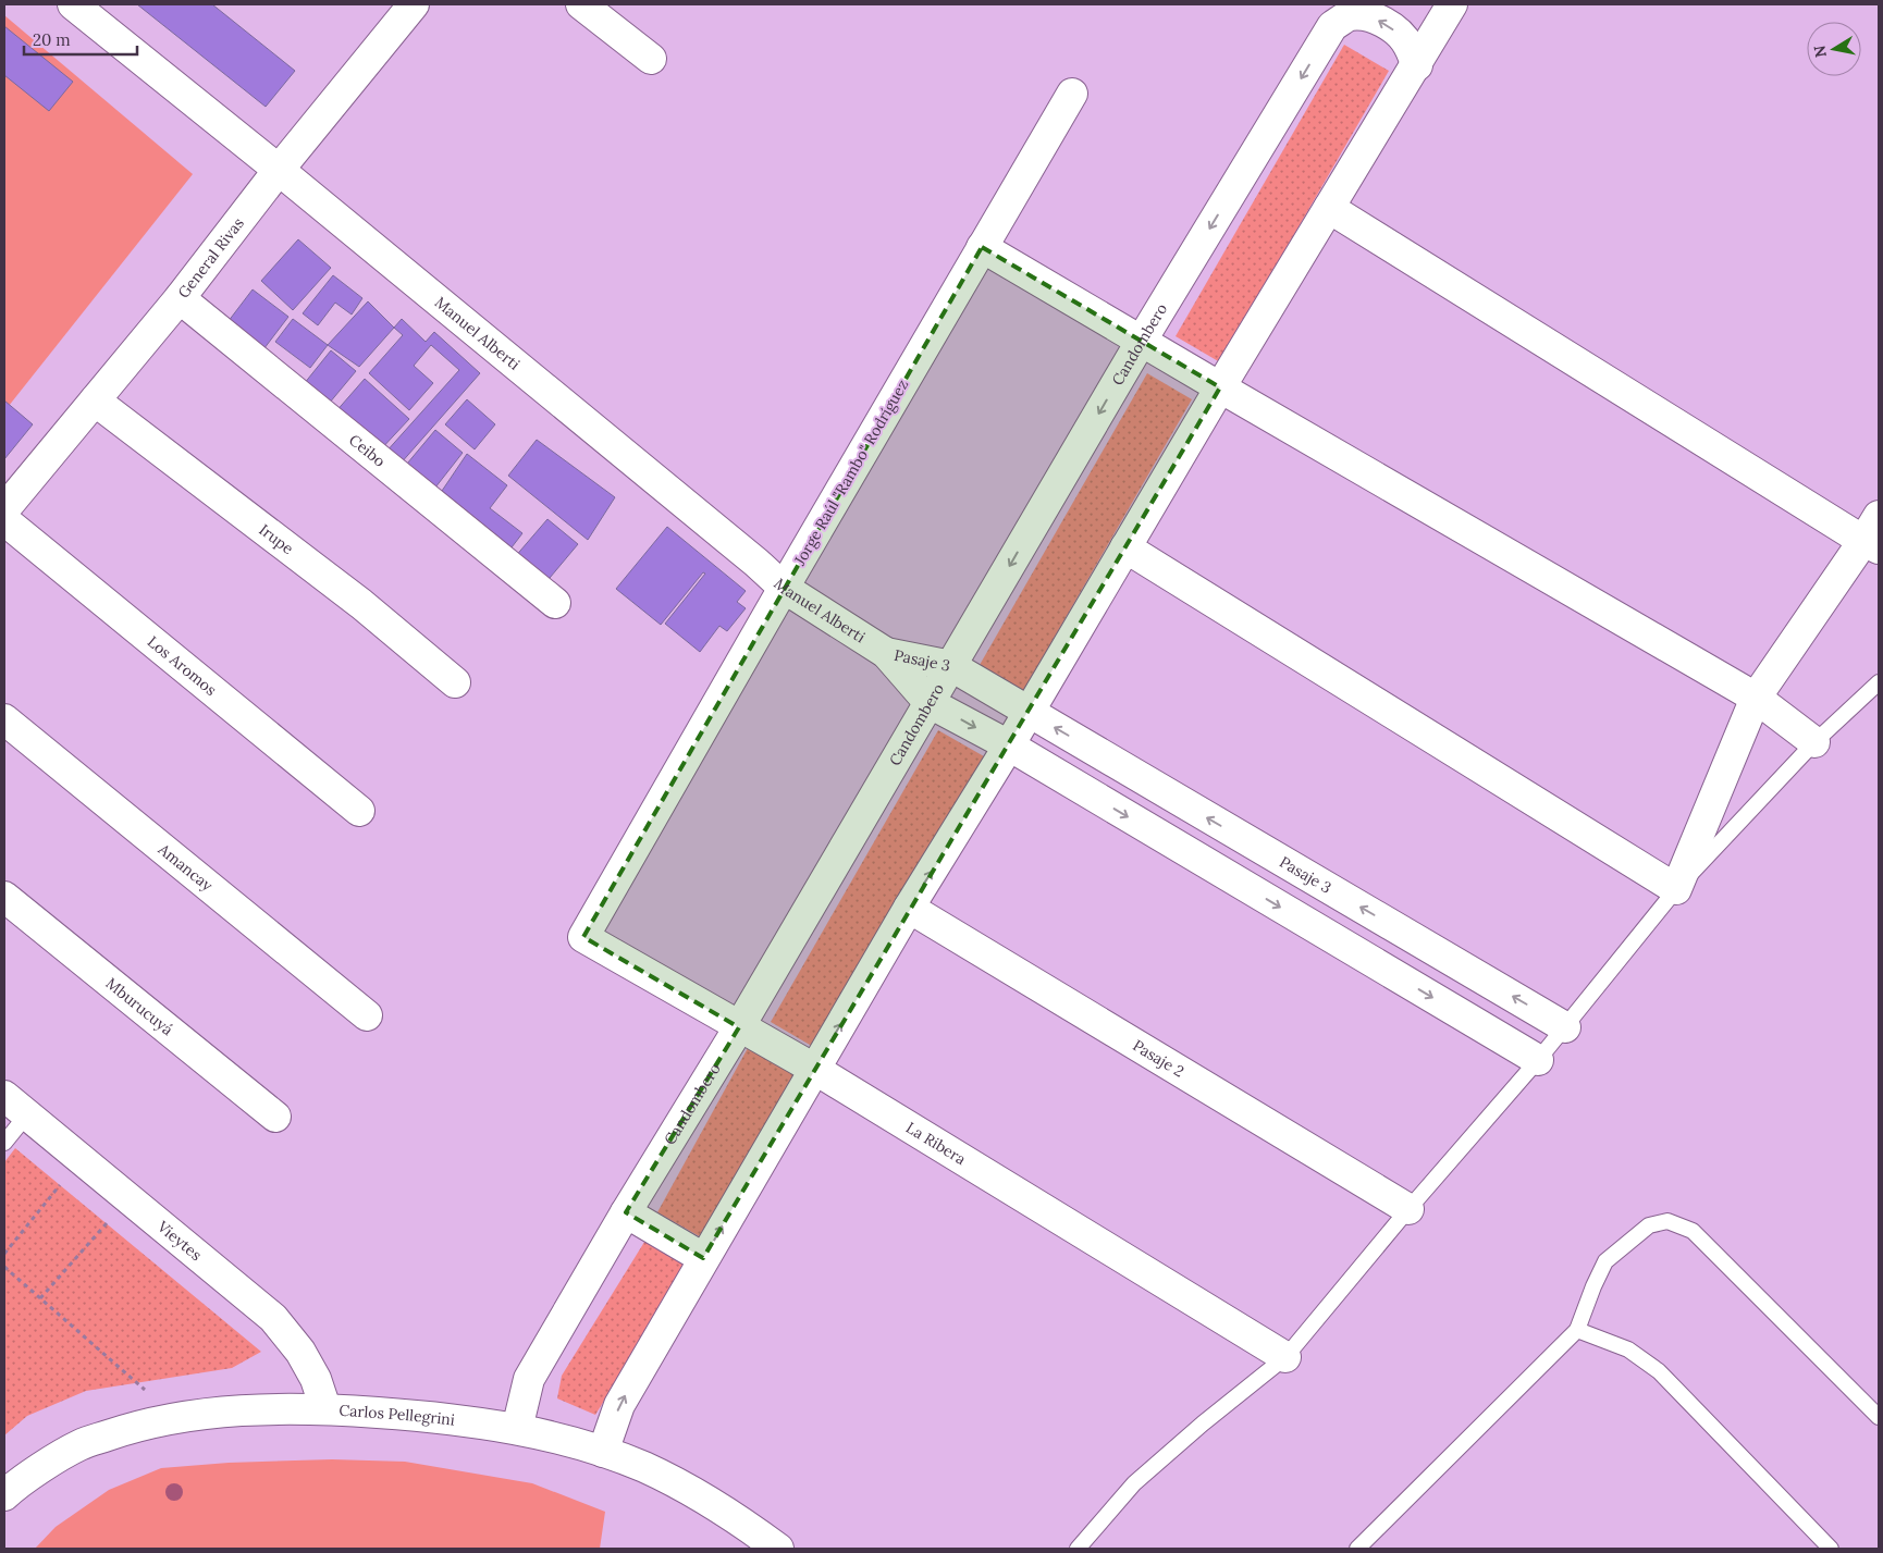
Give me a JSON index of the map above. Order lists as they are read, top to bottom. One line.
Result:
{"streets":{"street":["General Rivas","Manuel Alberti","Candombero","Ceibo","Jorge Raúl \"Rambo\" Rodríguez","Irupe","Pasaje 3","Los Aromos","Amancay","Mburucuyá","Pasaje 2","La Ribera","Vieytes","Carlos Pellegrini"]},"crossings":[["General Rivas","Manuel Alberti"],["General Rivas","Ceibo"],["General Rivas","Irupe"],["Manuel Alberti","Jorge Raúl \"Rambo\" Rodríguez"],["Manuel Alberti","Pasaje 3"],["Candombero","Pasaje 3"],["Candombero","La Ribera"],["Candombero","Carlos Pellegrini"],["Jorge Raúl \"Rambo\" Rodríguez","La Ribera"],["Vieytes","Carlos Pellegrini"]],"scale_bar":"20 m","north":"left"}
